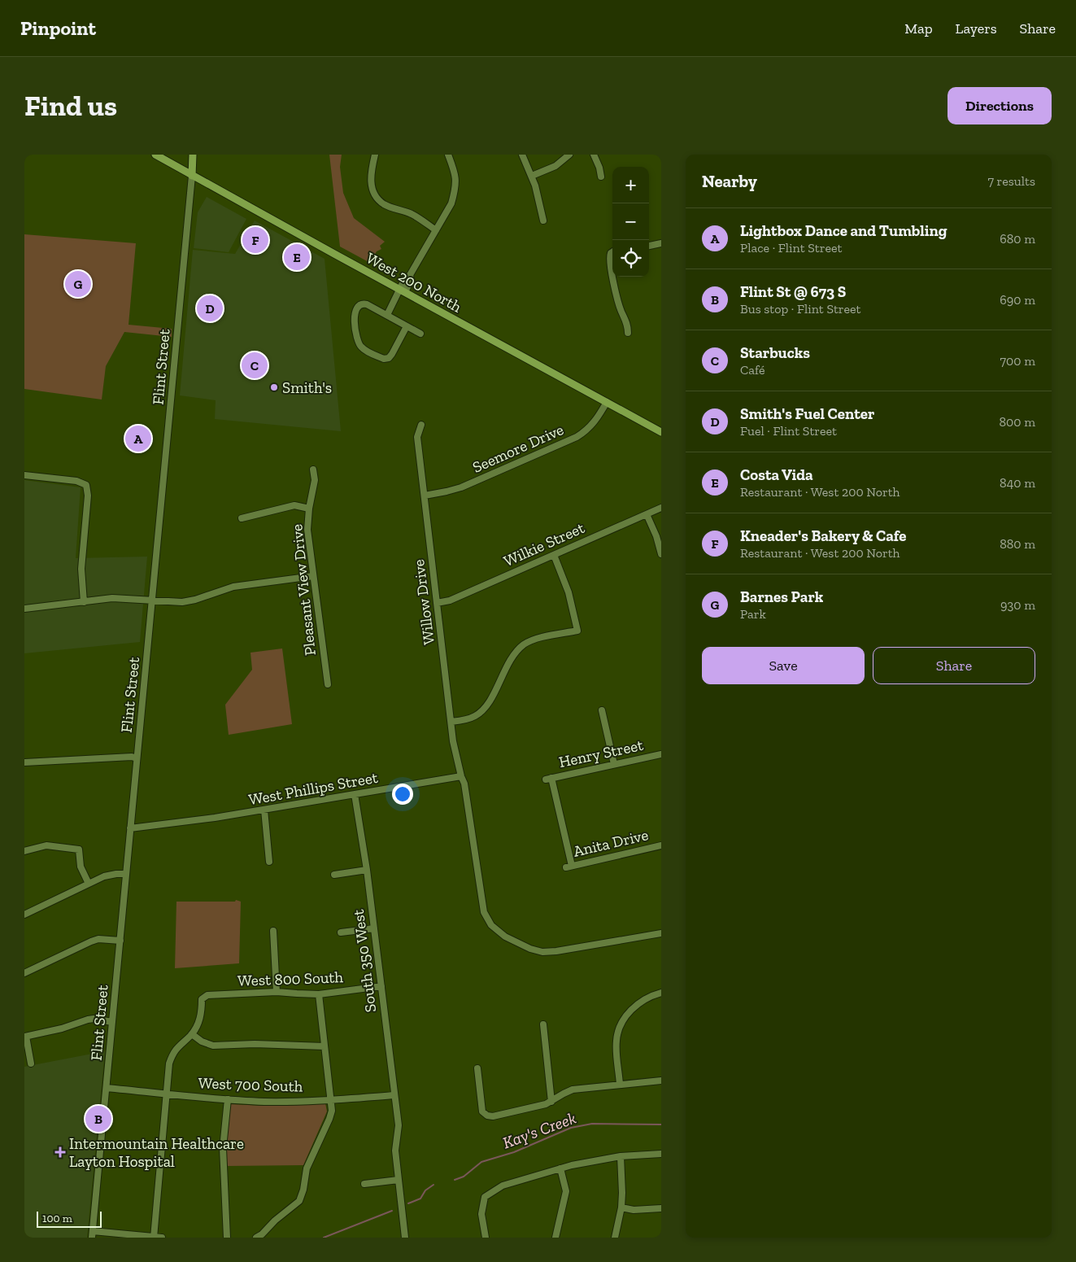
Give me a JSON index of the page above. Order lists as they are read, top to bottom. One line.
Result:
{"streets":{"main road":["West 200 North","Flint Street"],"street":["Seemore Drive","Wilkie Street","Pleasant View Drive","Willow Drive","Henry Street","West Phillips Street","Anita Drive","South 350 West","West 800 South","West 700 South"]},"crossings":[["West 200 North","Flint Street"],["West 200 North","Seemore Drive"],["Flint Street","West Phillips Street"],["Flint Street","West 700 South"],["Seemore Drive","Willow Drive"],["Wilkie Street","Willow Drive"],["Willow Drive","West Phillips Street"],["Henry Street","Anita Drive"],["West Phillips Street","South 350 West"],["South 350 West","West 800 South"],["South 350 West","West 700 South"]],"water":["Kay's Creek"],"places":{"other":["Smith's"],"health":["Intermountain Healthcare Layton Hospital"]},"scale_bar":"100 m","page":{"header":"Pinpoint","nav":["Map","Layers","Share"],"buttons":["Directions",["Save","Share"]],"title":"Find us","heading":["Nearby","7 results"],"map_buttons":["+","−"],"list":[{"mark":"A","name":"Lightbox Dance and Tumbling","note":"Place · Flint Street","value":"680 m"},{"mark":"B","name":"Flint St @ 673 S","note":"Bus stop · Flint Street","value":"690 m"},{"mark":"C","name":"Starbucks","note":"Café","value":"700 m"},{"mark":"D","name":"Smith's Fuel Center","note":"Fuel · Flint Street","value":"800 m"},{"mark":"E","name":"Costa Vida","note":"Restaurant · West 200 North","value":"840 m"},{"mark":"F","name":"Kneader's Bakery & Cafe","note":"Restaurant · West 200 North","value":"880 m"},{"mark":"G","name":"Barnes Park","note":"Park","value":"930 m"}],"pins":["F","E","G","D","C","A","B"],"scale":"100 m"}}
